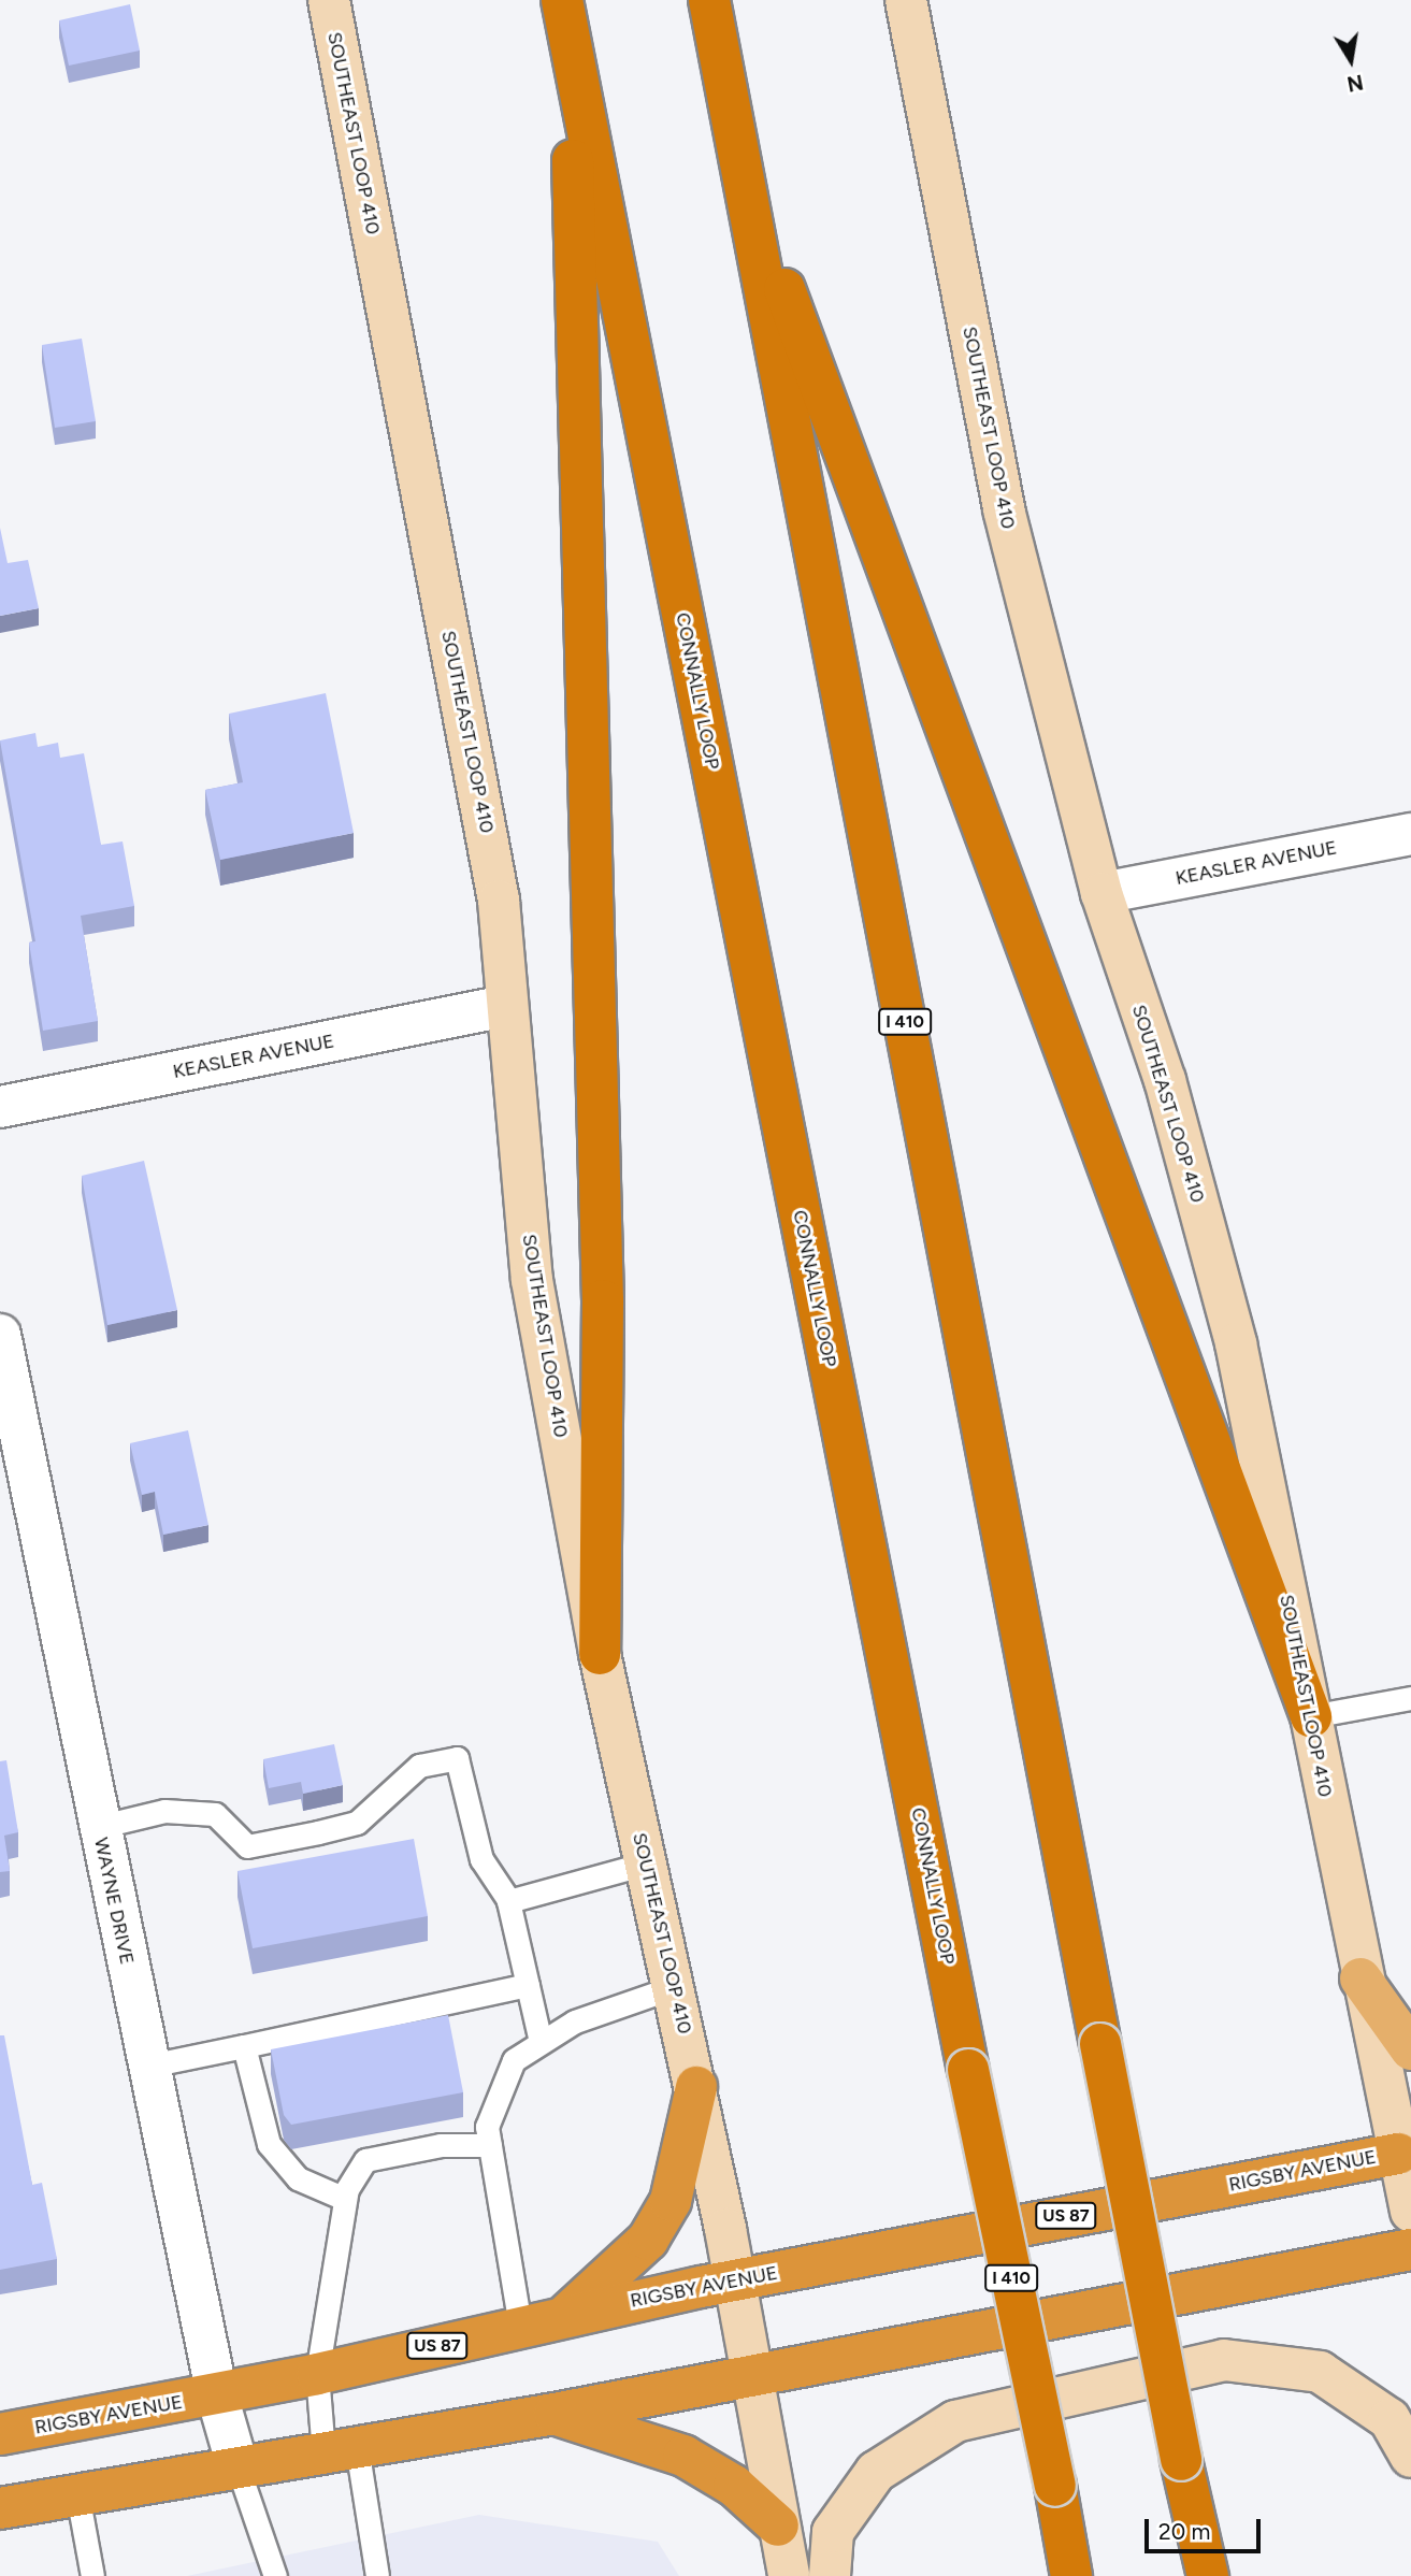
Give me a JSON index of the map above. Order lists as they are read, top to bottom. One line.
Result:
{"streets":{"highway":["CONNALLY LOOP","I 410","RIGSBY AVENUE","US 87"],"main road":["SOUTHEAST LOOP 410"],"street":["KEASLER AVENUE","WAYNE DRIVE"]},"crossings":[["SOUTHEAST LOOP 410","KEASLER AVENUE"],["SOUTHEAST LOOP 410","RIGSBY AVENUE"],["WAYNE DRIVE","RIGSBY AVENUE"]],"scale_bar":"20 m","north":"bottom"}
